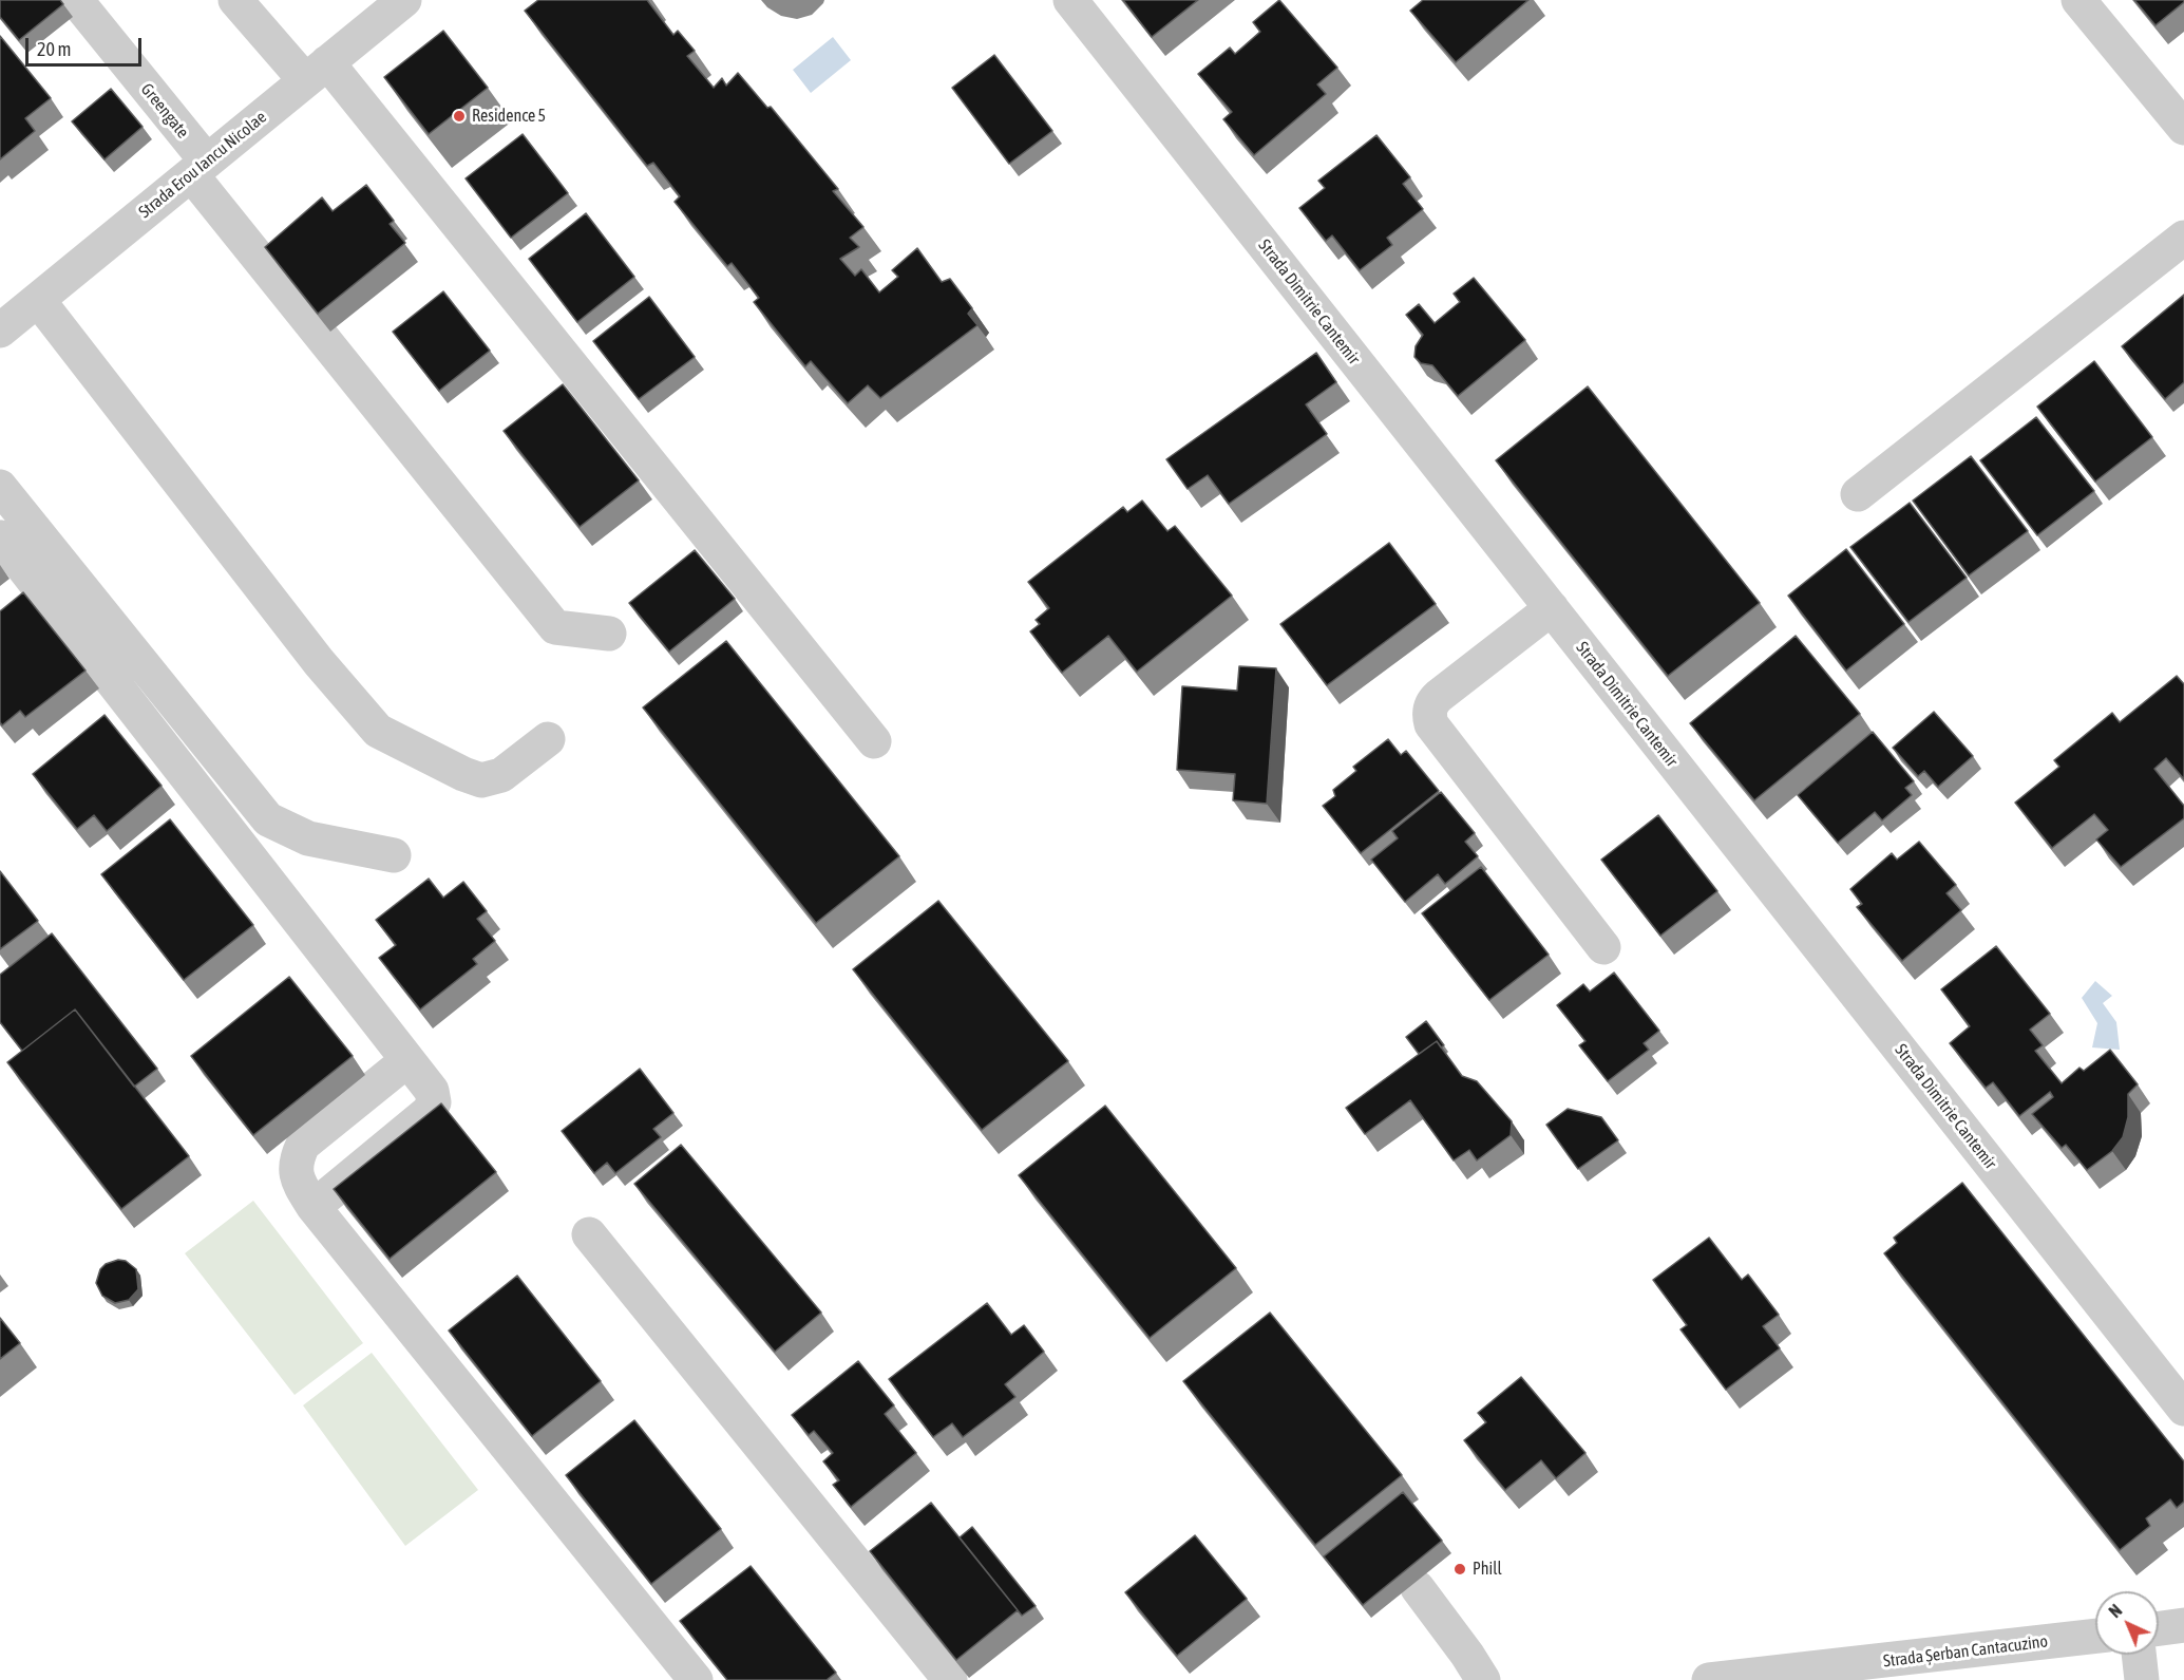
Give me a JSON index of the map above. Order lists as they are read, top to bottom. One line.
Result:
{"streets":{"street":["Greengate","Strada Erou Iancu Nicolae","Strada Dimitrie Cantemir","Strada Șerban Cantacuzino"]},"crossings":[["Greengate","Strada Erou Iancu Nicolae"]],"places":["Residence 5","Phill"],"scale_bar":"20 m","north":"top left"}
